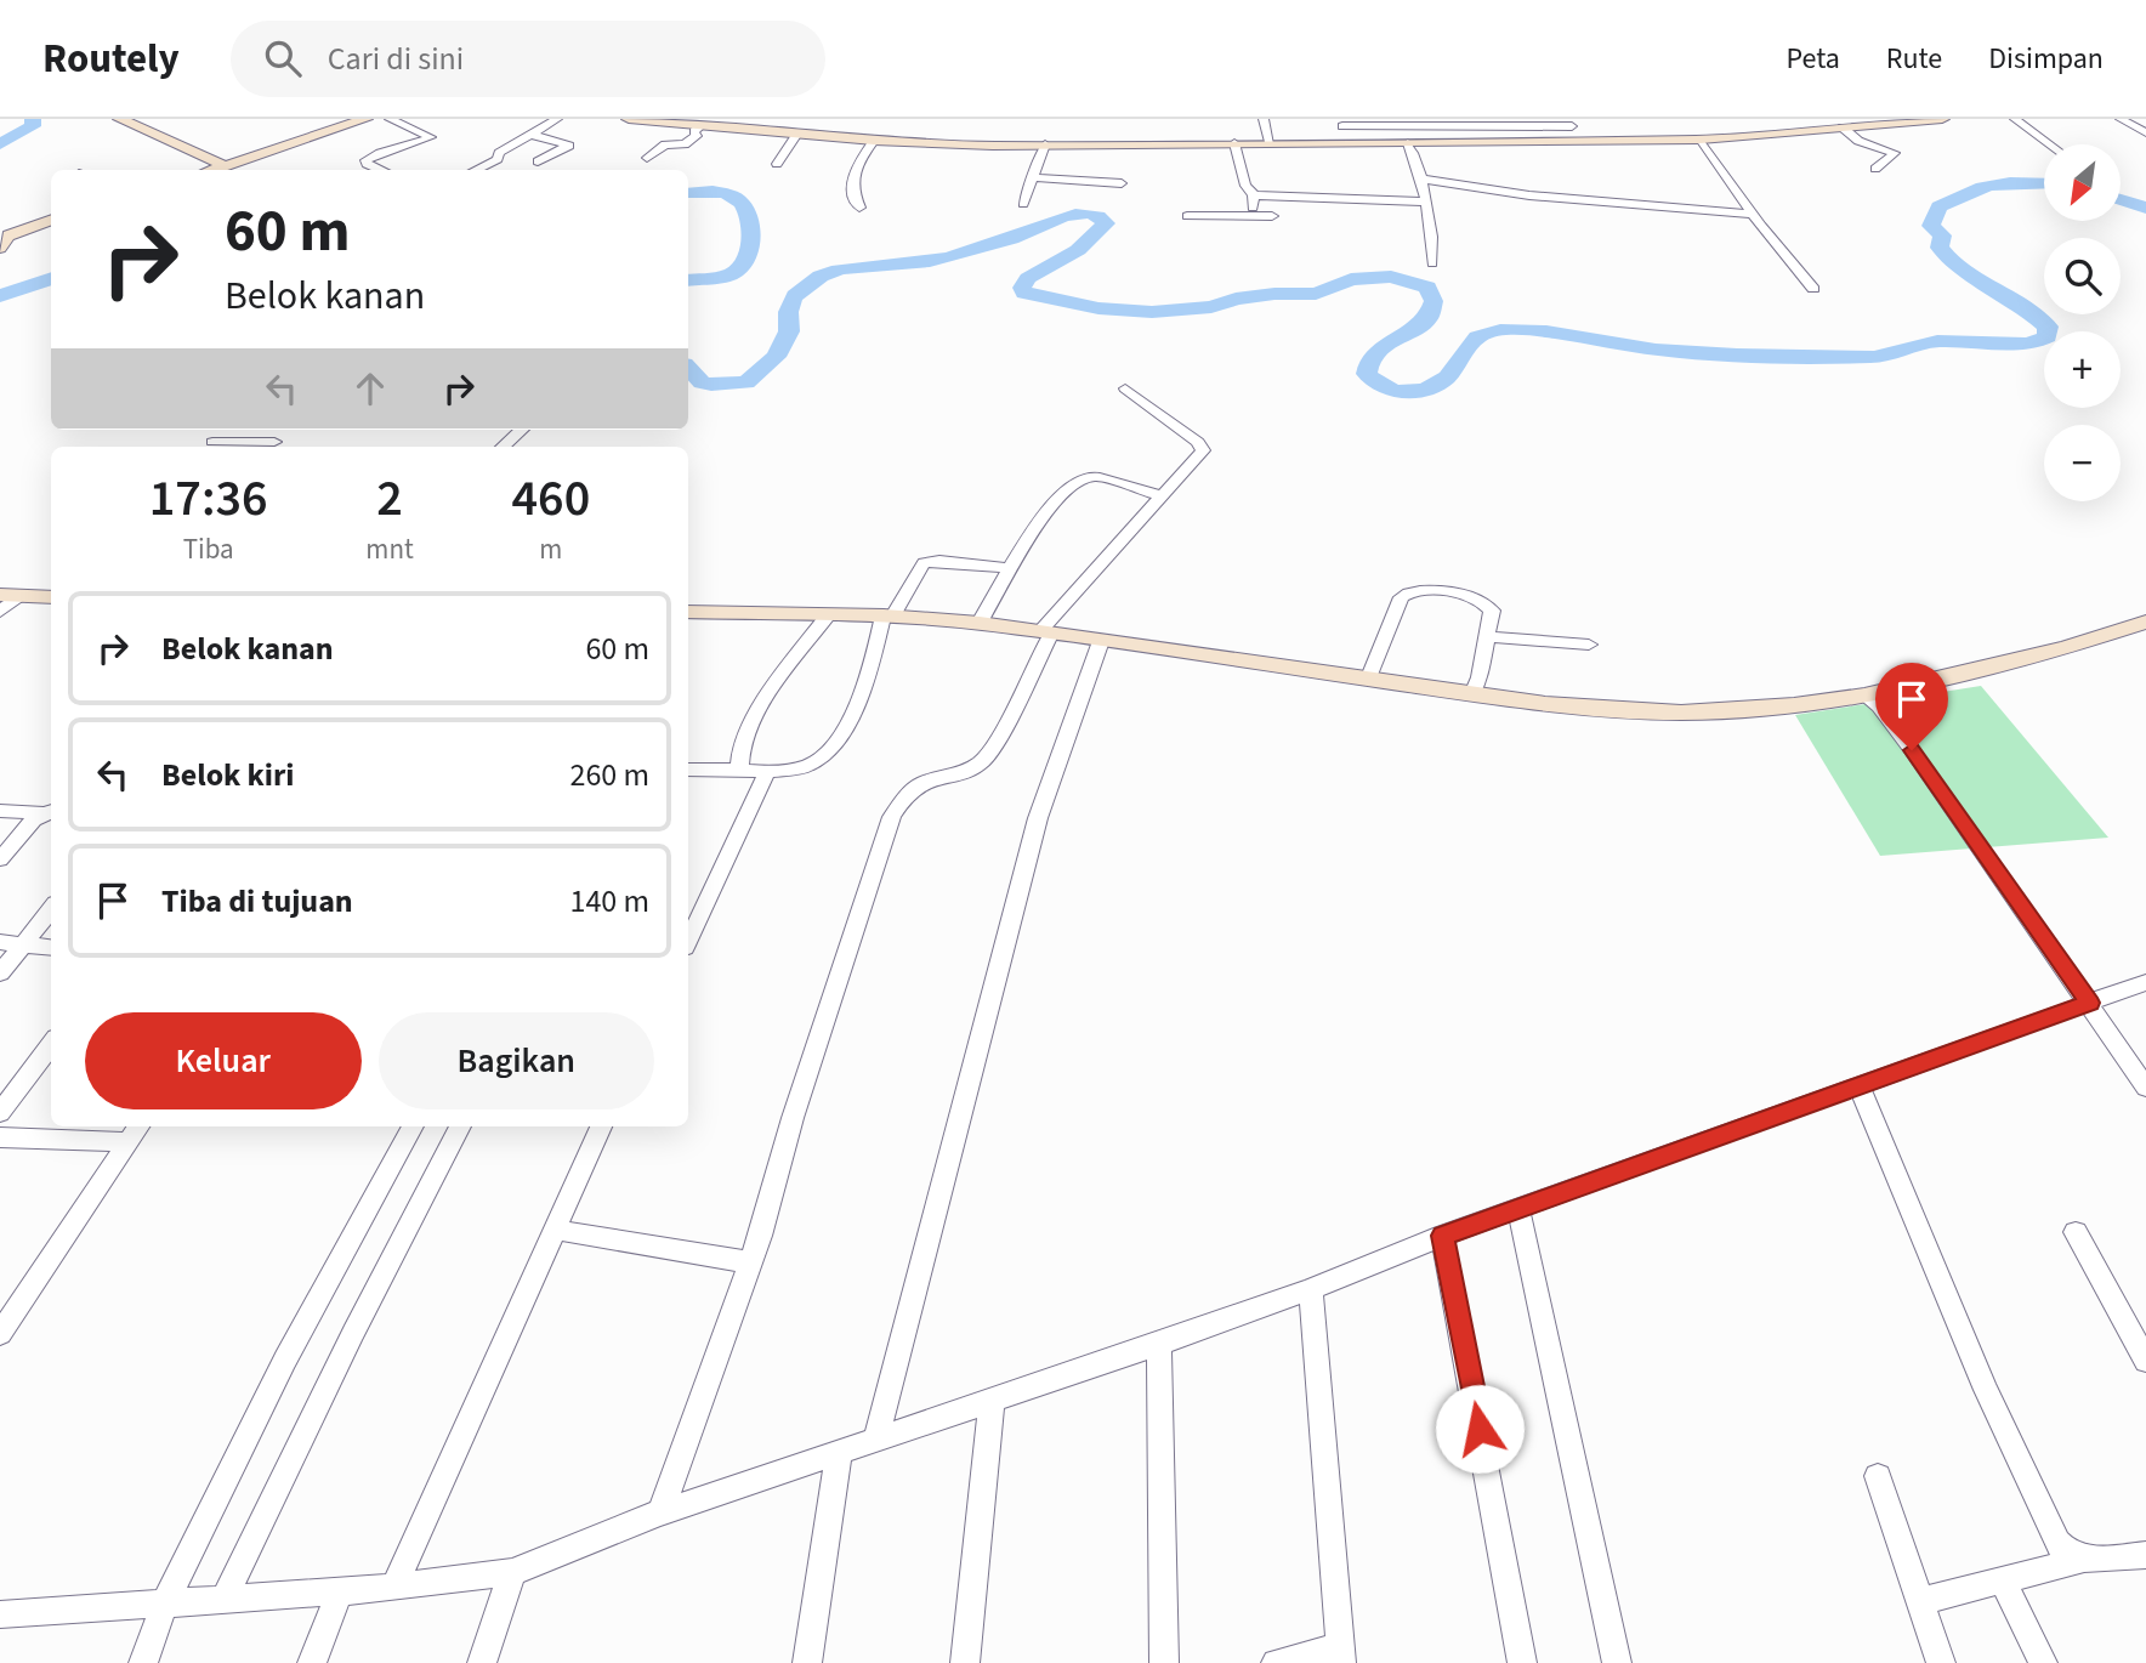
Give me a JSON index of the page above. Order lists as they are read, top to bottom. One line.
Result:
{"north":"bottom left","page":{"header":"Routely","search":"Cari di sini","nav":["Peta","Rute","Disimpan"],"map_buttons":["+","−"],"turn":["60 m","Belok kanan"],"eta":["17:36","Tiba","2","mnt","460","m"],"list":[{"name":"Belok kanan","value":"60 m"},{"name":"Belok kiri","value":"260 m"},{"name":"Tiba di tujuan","value":"140 m"}],"buttons":["Keluar","Bagikan"]}}
